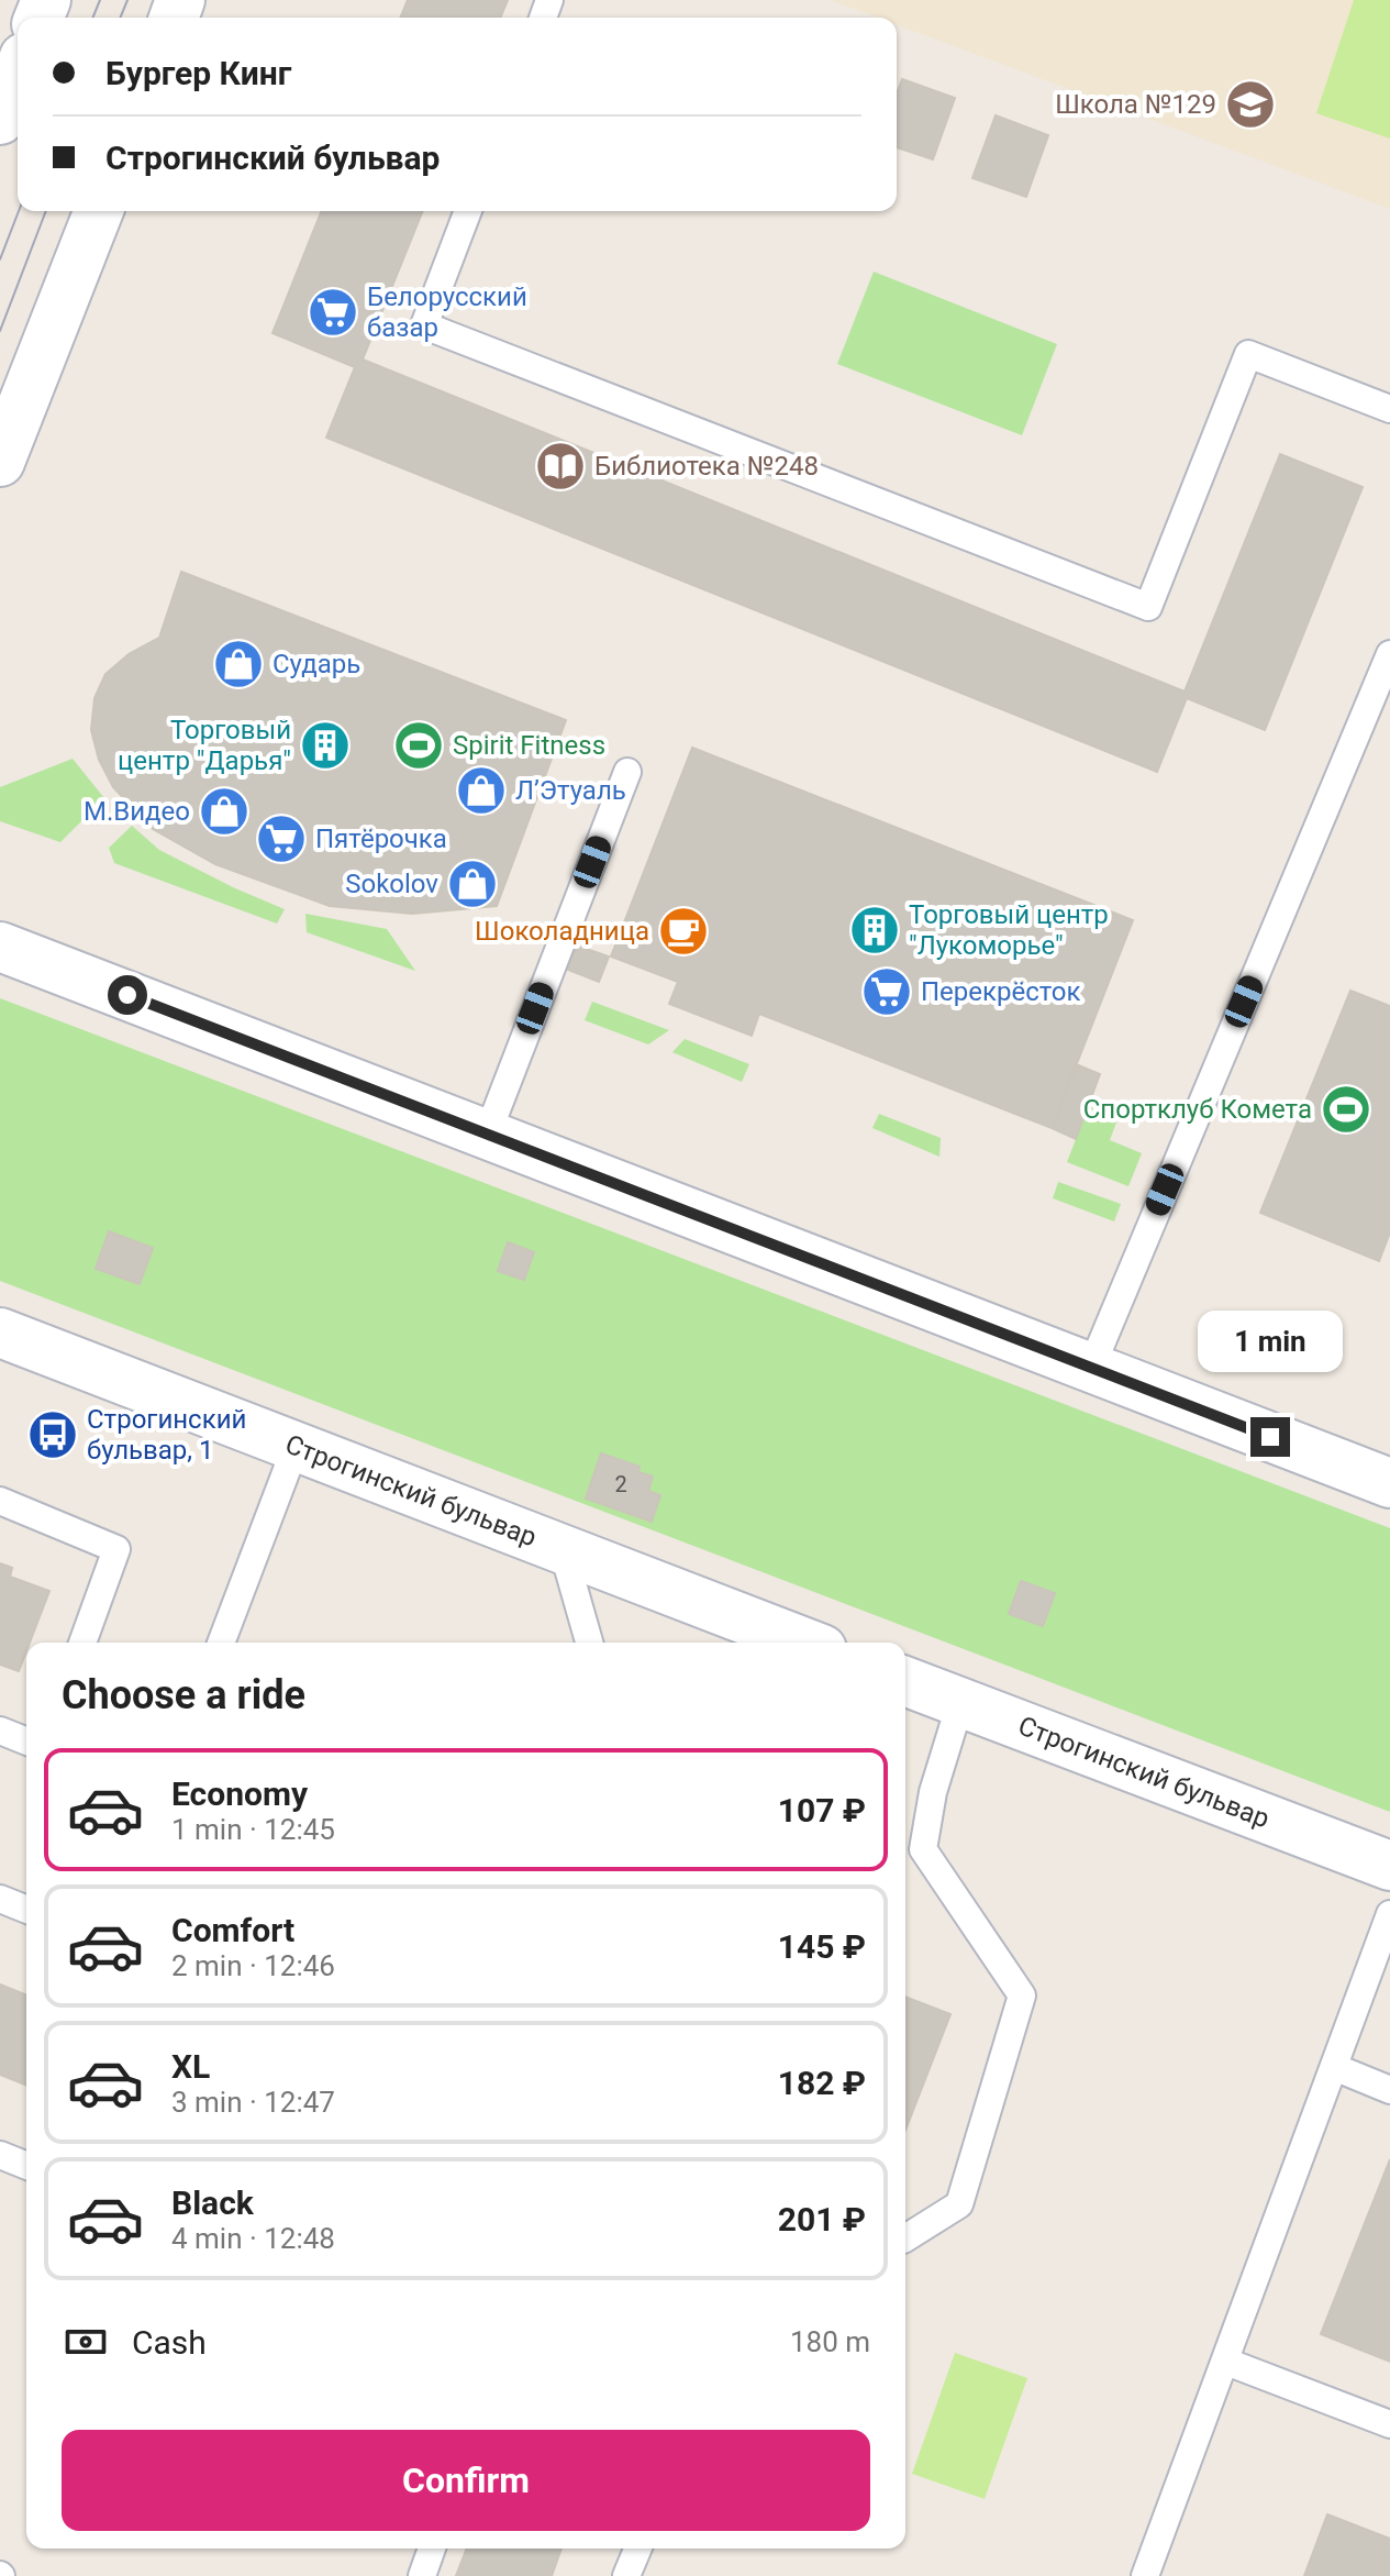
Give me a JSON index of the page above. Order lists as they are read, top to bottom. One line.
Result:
{"streets":{"street":["Строгинский бульвар"]},"places":{"school or university":["Школа №129"],"supermarket":["Белорусский базар","Пятёрочка","Перекрёсток"],"library":["Библиотека №248"],"shop":["Сударь","Л’Этуаль","М.Видео","Sokolov"],"building":["Торговый центр \"Дарья\"","Торговый центр \"Лукоморье\""],"sports":["Spirit Fitness","Спортклуб Комета"],"cafe":["Шоколадница"],"bus stop":["Строгинский бульвар, 1"]},"house_numbers":["2"],"page":{"banner":["Бургер Кинг","Строгинский бульвар"],"bubble":"1 min","heading":"Choose a ride","list":[{"name":"Economy","note":"1 min · 12:45","value":"107 ₽"},{"name":"Comfort","note":"2 min · 12:46","value":"145 ₽"},{"name":"XL","note":"3 min · 12:47","value":"182 ₽"},{"name":"Black","note":"4 min · 12:48","value":"201 ₽"}],"pay":["Cash","180 m"],"buttons":"Confirm"}}
